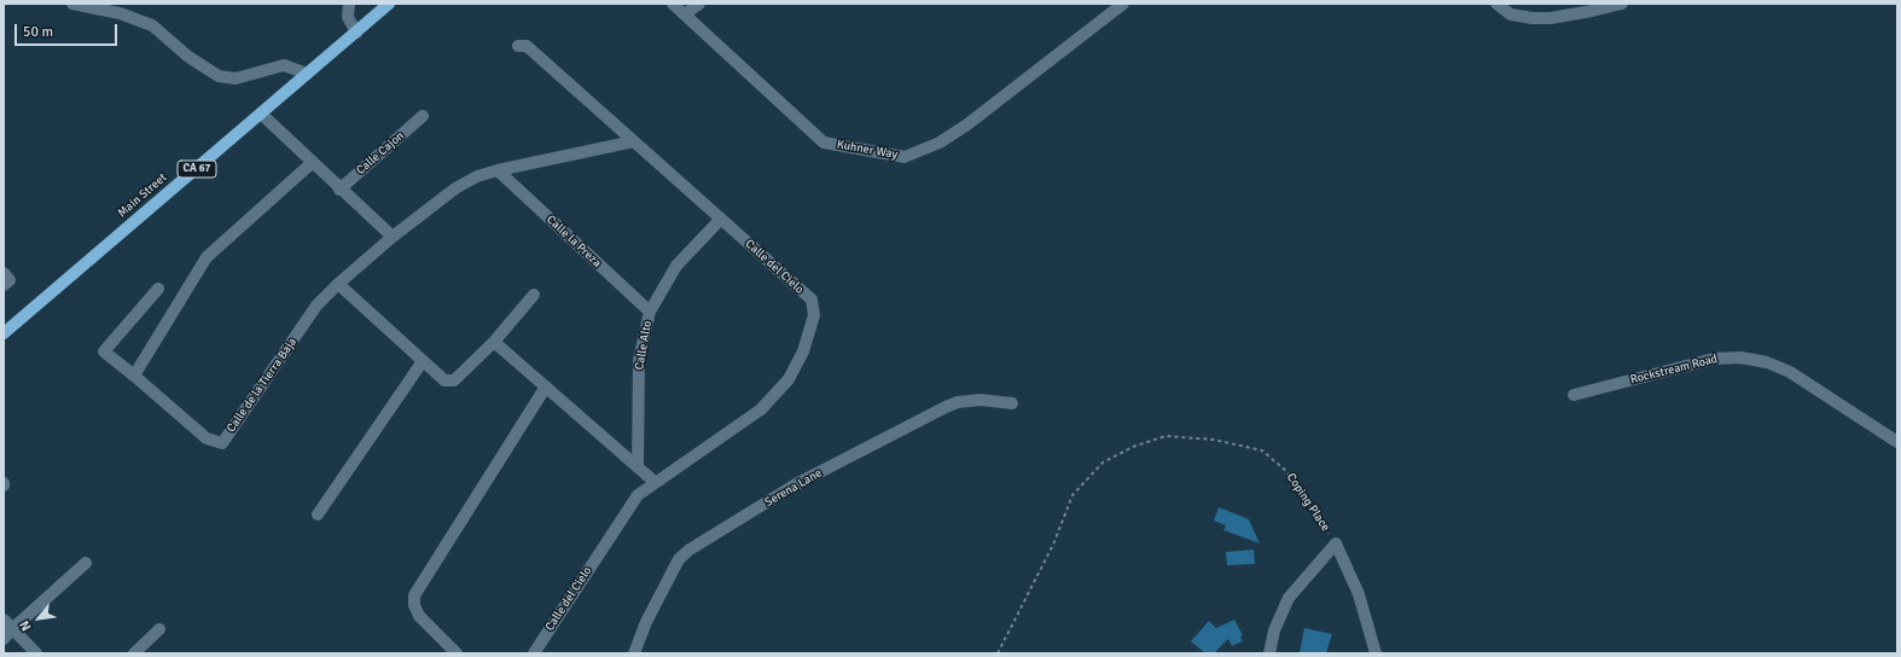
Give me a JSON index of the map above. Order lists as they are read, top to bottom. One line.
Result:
{"streets":{"main road":["CA 67","Main Street"],"street":["Kuhner Way","Calle Cajon","Calle la Preza","Calle del Cielo","Calle Alto","Rockstream Road","Calle de la Tierra Baja","Serena Lane","Coping Place"]},"crossings":[["Calle la Preza","Calle Alto"],["Calle la Preza","Calle de la Tierra Baja"],["Calle del Cielo","Calle Alto"],["Calle del Cielo","Calle de la Tierra Baja"]],"scale_bar":"50 m","north":"bottom left"}
